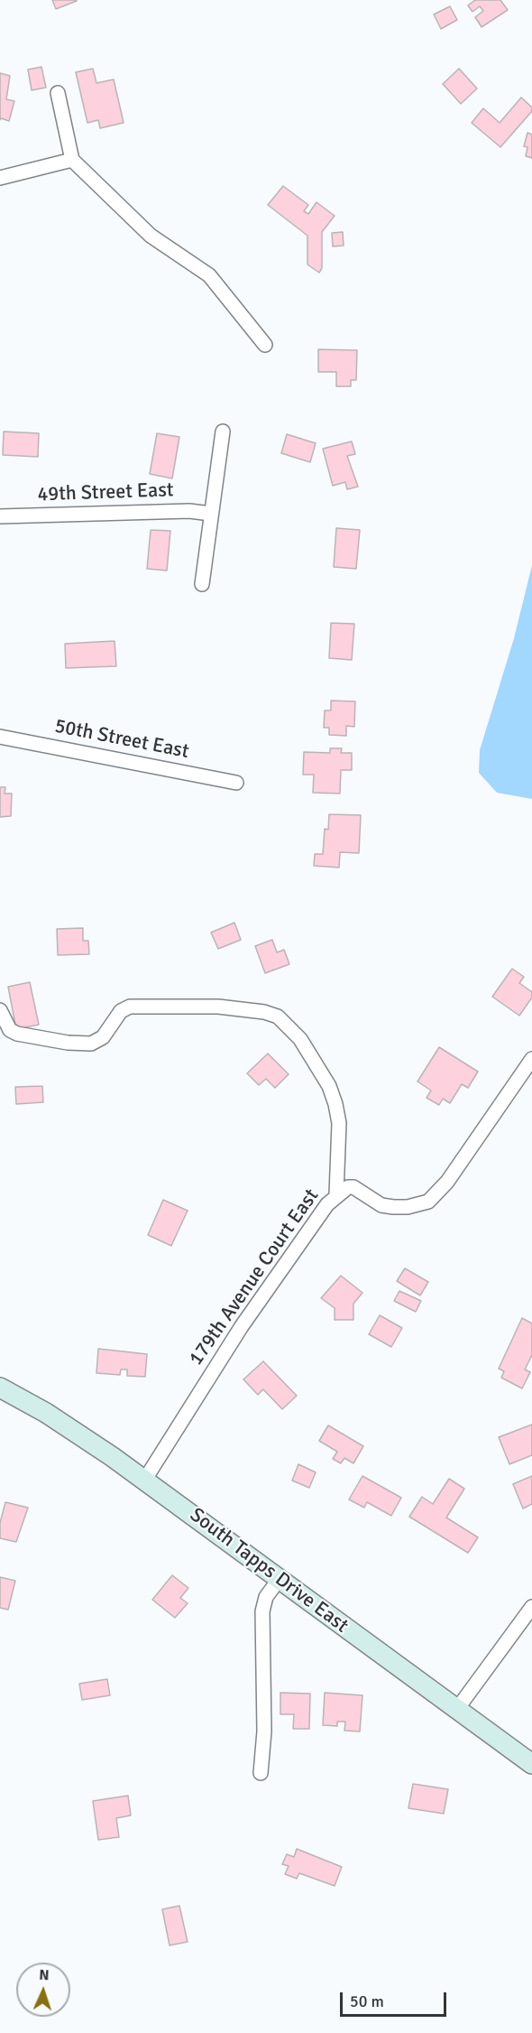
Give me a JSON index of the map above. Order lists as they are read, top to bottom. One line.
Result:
{"streets":{"street":["49th Street East","50th Street East","179th Avenue Court East","South Tapps Drive East"]},"crossings":[["179th Avenue Court East","South Tapps Drive East"]],"scale_bar":"50 m","north":"top"}
